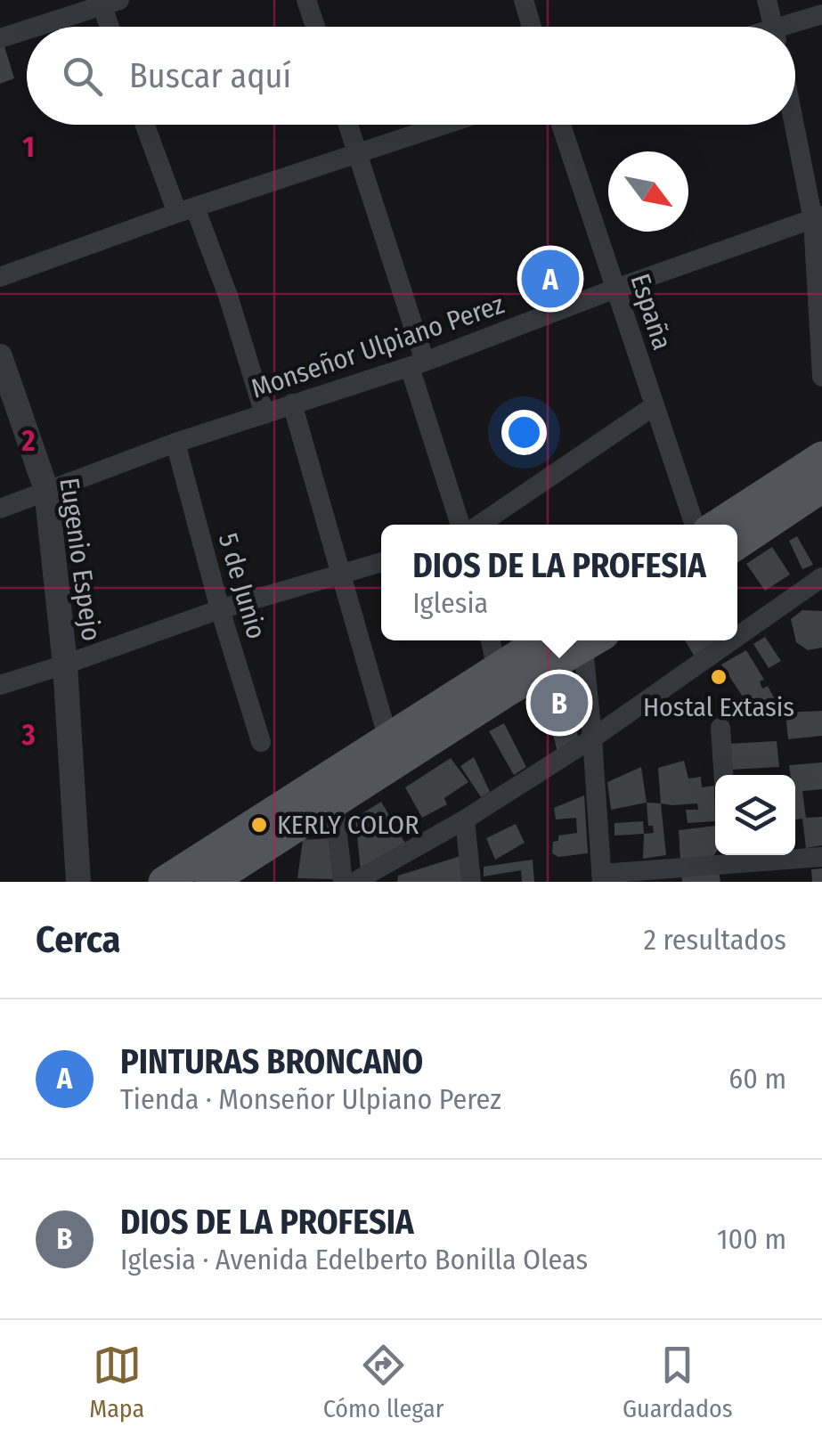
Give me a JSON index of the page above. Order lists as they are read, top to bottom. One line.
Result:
{"streets":{"street":["España","Monseñor Ulpiano Perez","Eugenio Espejo","5 de Junio"]},"crossings":[["España","Monseñor Ulpiano Perez"],["Monseñor Ulpiano Perez","Eugenio Espejo"],["Monseñor Ulpiano Perez","5 de Junio"]],"places":["Hostal Extasis","KERLY COLOR"],"north":"bottom right","page":{"search":"Buscar aquí","pins":["A","B"],"popup":["DIOS DE LA PROFESIA","Iglesia"],"heading":["Cerca","2 resultados"],"list":[{"mark":"A","name":"PINTURAS BRONCANO","note":"Tienda · Monseñor Ulpiano Perez","value":"60 m"},{"mark":"B","name":"DIOS DE LA PROFESIA","note":"Iglesia · Avenida Edelberto Bonilla Oleas","value":"100 m"}],"nav":["Mapa","Cómo llegar","Guardados"]},"grid":{"rows":["1","2","3"]}}
